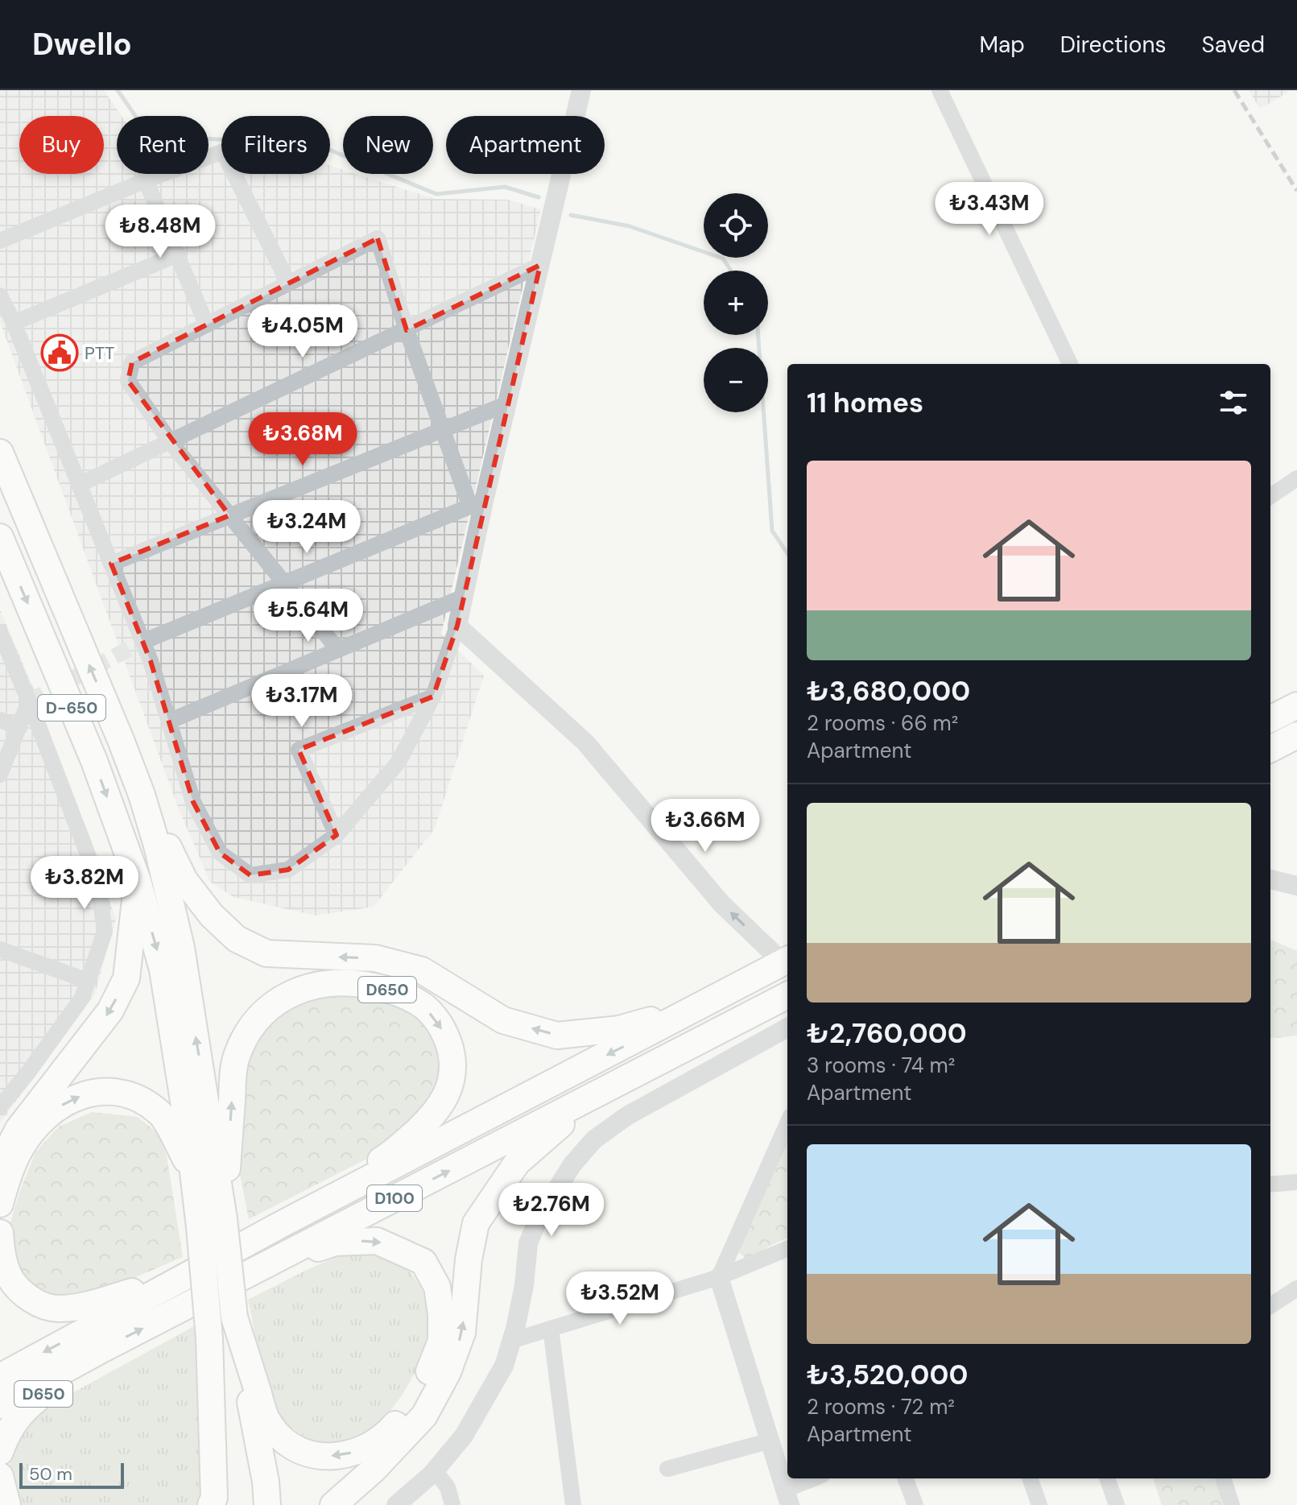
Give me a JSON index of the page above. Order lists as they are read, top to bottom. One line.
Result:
{"streets":{"highway":["D-650","D650","D100"]},"crossings":[["D-650","D650"],["D650","D100"]],"places":{"public building":["PTT"]},"scale_bar":"50 m","page":{"header":"Dwello","nav":["Map","Directions","Saved"],"chip":["Buy","Rent","Filters","New","Apartment"],"price":["₺3.43M","₺8.48M","₺4.05M","₺3.68M","₺3.24M","₺5.64M","₺3.17M","₺3.66M","₺3.82M","₺2.76M","₺3.52M"],"map_buttons":["+","−"],"heading":"11 homes","list":[{"name":"₺3,680,000","note":"2 rooms · 66 m² · Apartment"},{"name":"₺2,760,000","note":"3 rooms · 74 m² · Apartment"},{"name":"₺3,520,000","note":"2 rooms · 72 m² · Apartment"}],"scale":"50 m"}}
